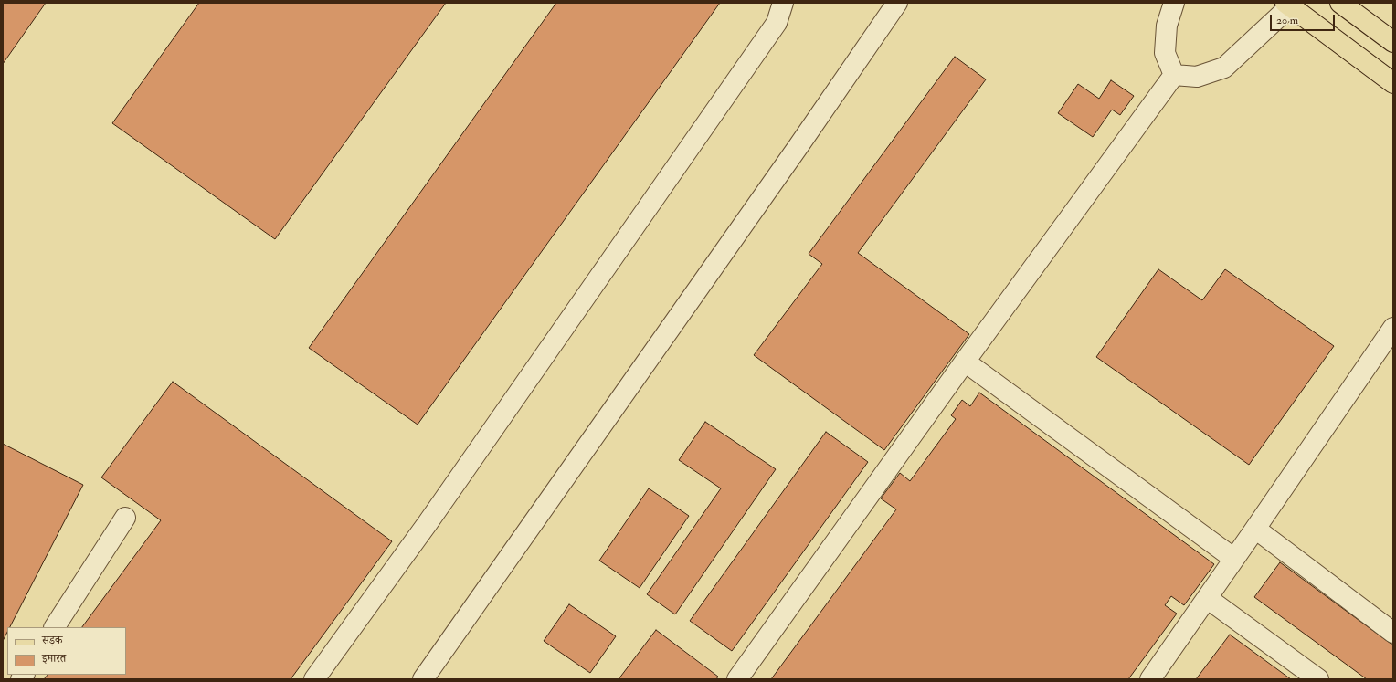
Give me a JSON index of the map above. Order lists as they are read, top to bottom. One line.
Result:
{"legend":["सड़क","इमारत"],"scale_bar":"20 m"}
